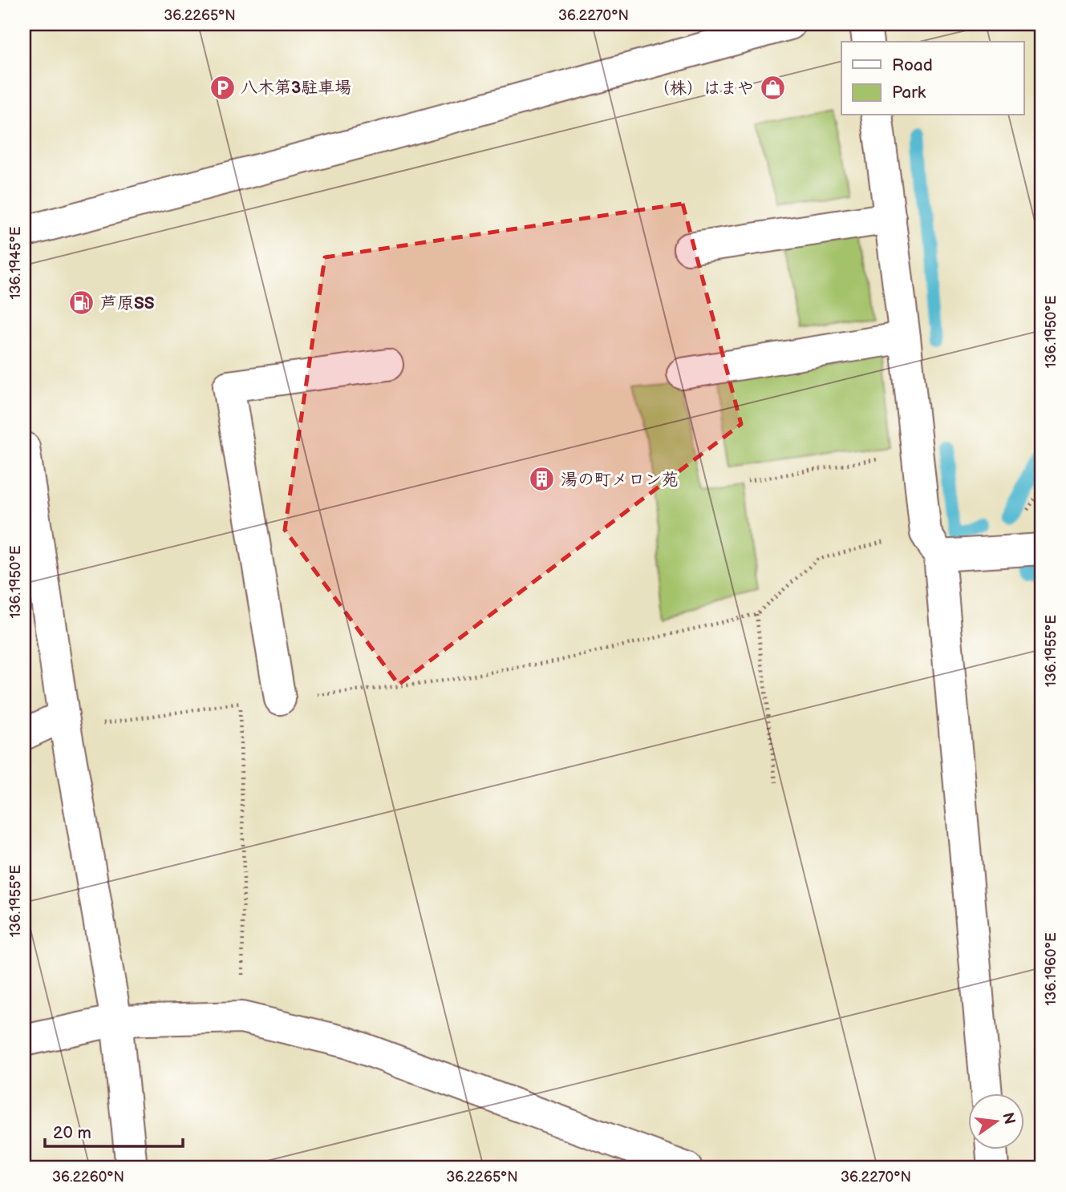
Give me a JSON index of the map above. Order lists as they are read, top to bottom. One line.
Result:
{"places":{"parking":["八木第3駐車場"],"shop":["（株）はまや"],"fuel station":["芦原SS"],"building":["湯の町メロン苑"]},"legend":["Road","Park"],"scale_bar":"20 m","north":"right","coordinates":["36.2265°N","36.2270°N","136.1945°E","136.1950°E","136.1955°E","136.1960°E","36.2260°N"]}
